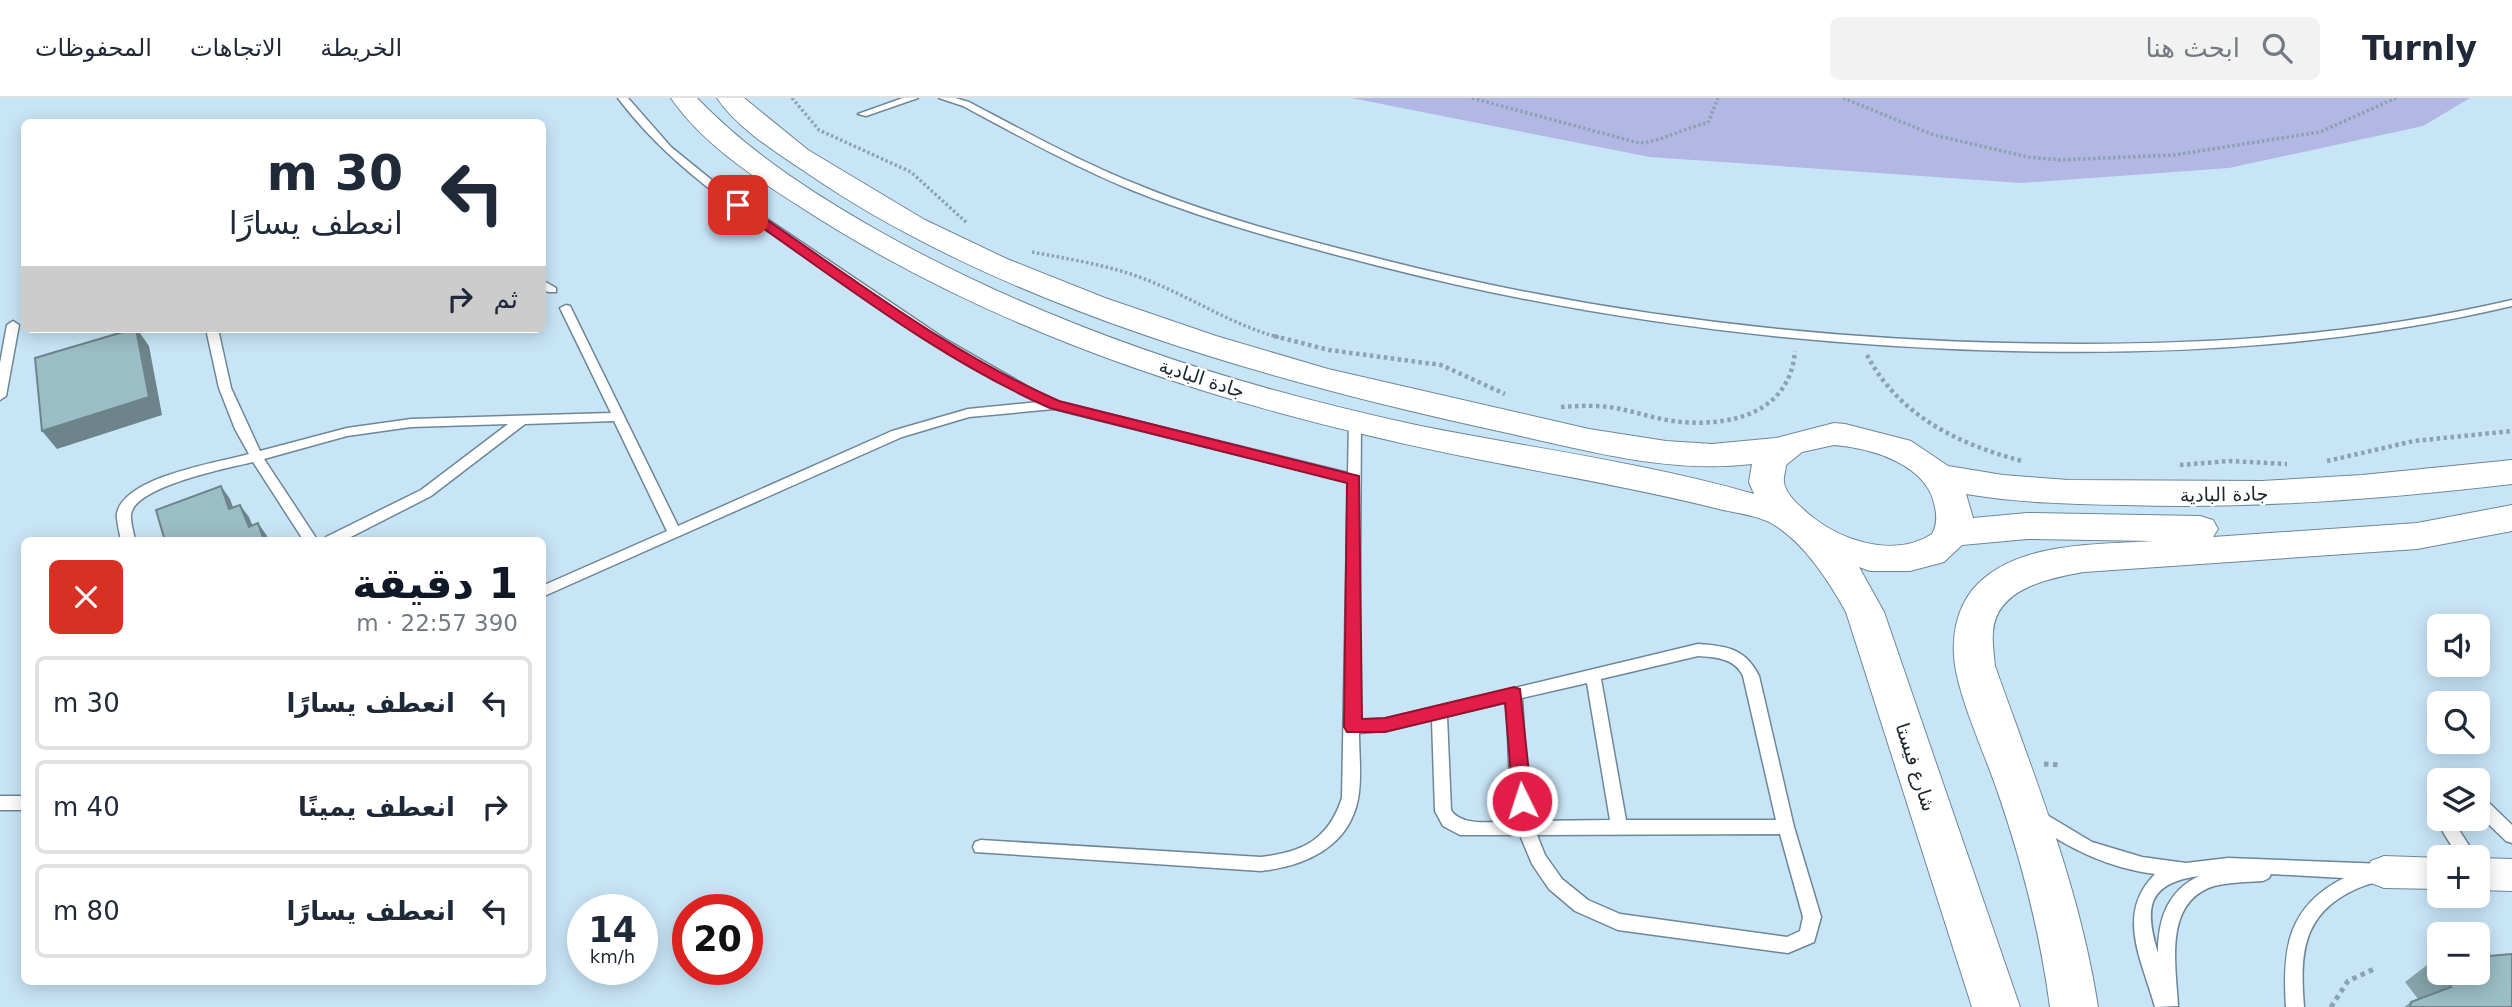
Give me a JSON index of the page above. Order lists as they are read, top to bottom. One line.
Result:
{"streets":{"street":["جادة البادية","شارع فيستا"]},"crossings":[["جادة البادية","شارع فيستا"]],"page":{"header":"Turnly","search":"ابحث هنا","nav":["الخريطة","الاتجاهات","المحفوظات"],"turn":["30 m","انعطف يسارًا"],"then":"ثم","heading":["1 دقيقة","390 m · 22:57"],"map_buttons":["+","−"],"list":[{"name":"انعطف يسارًا","value":"30 m"},{"name":"انعطف يمينًا","value":"40 m"},{"name":"انعطف يسارًا","value":"80 m"}],"speed":"14 km/h","limit":"20"}}
